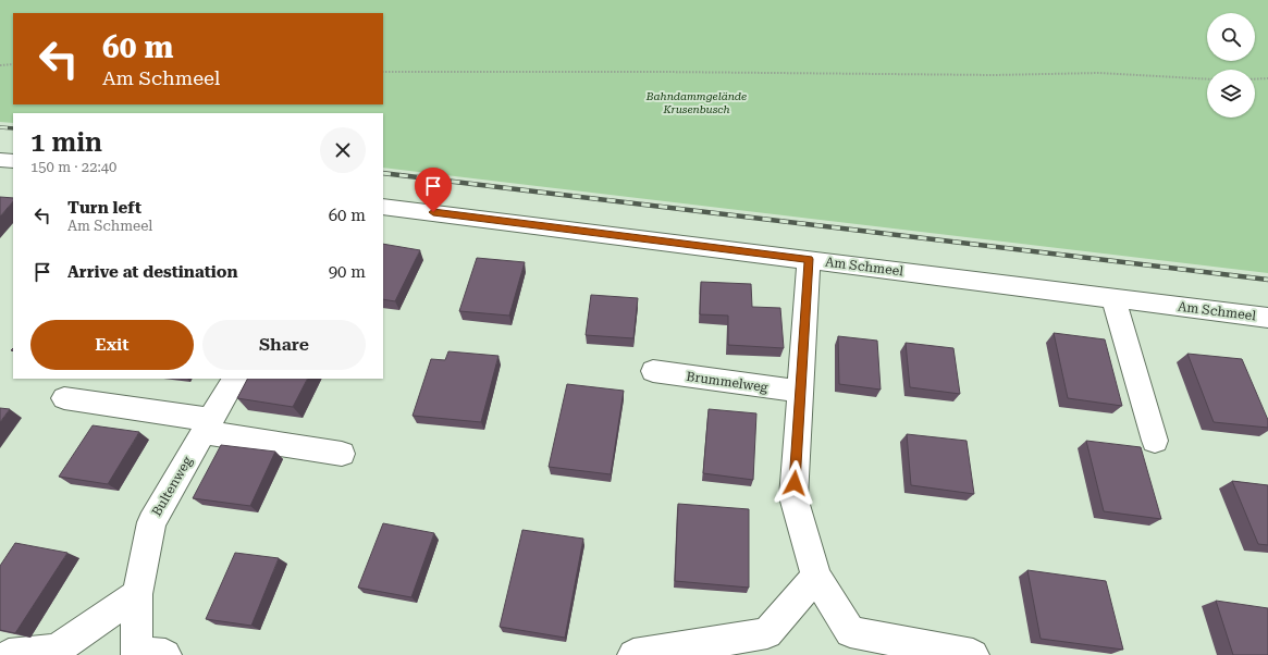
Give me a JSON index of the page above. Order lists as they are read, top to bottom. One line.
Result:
{"streets":{"street":["Am Schmeel","Brummelweg","Bultenweg"]},"parks":["Bahndammgelände Krusenbusch"],"page":{"turn":["60 m","Am Schmeel"],"heading":["1 min","150 m · 22:40"],"list":[{"name":"Turn left","note":"Am Schmeel","value":"60 m"},{"name":"Arrive at destination","value":"90 m"}],"buttons":["Exit","Share"]}}
